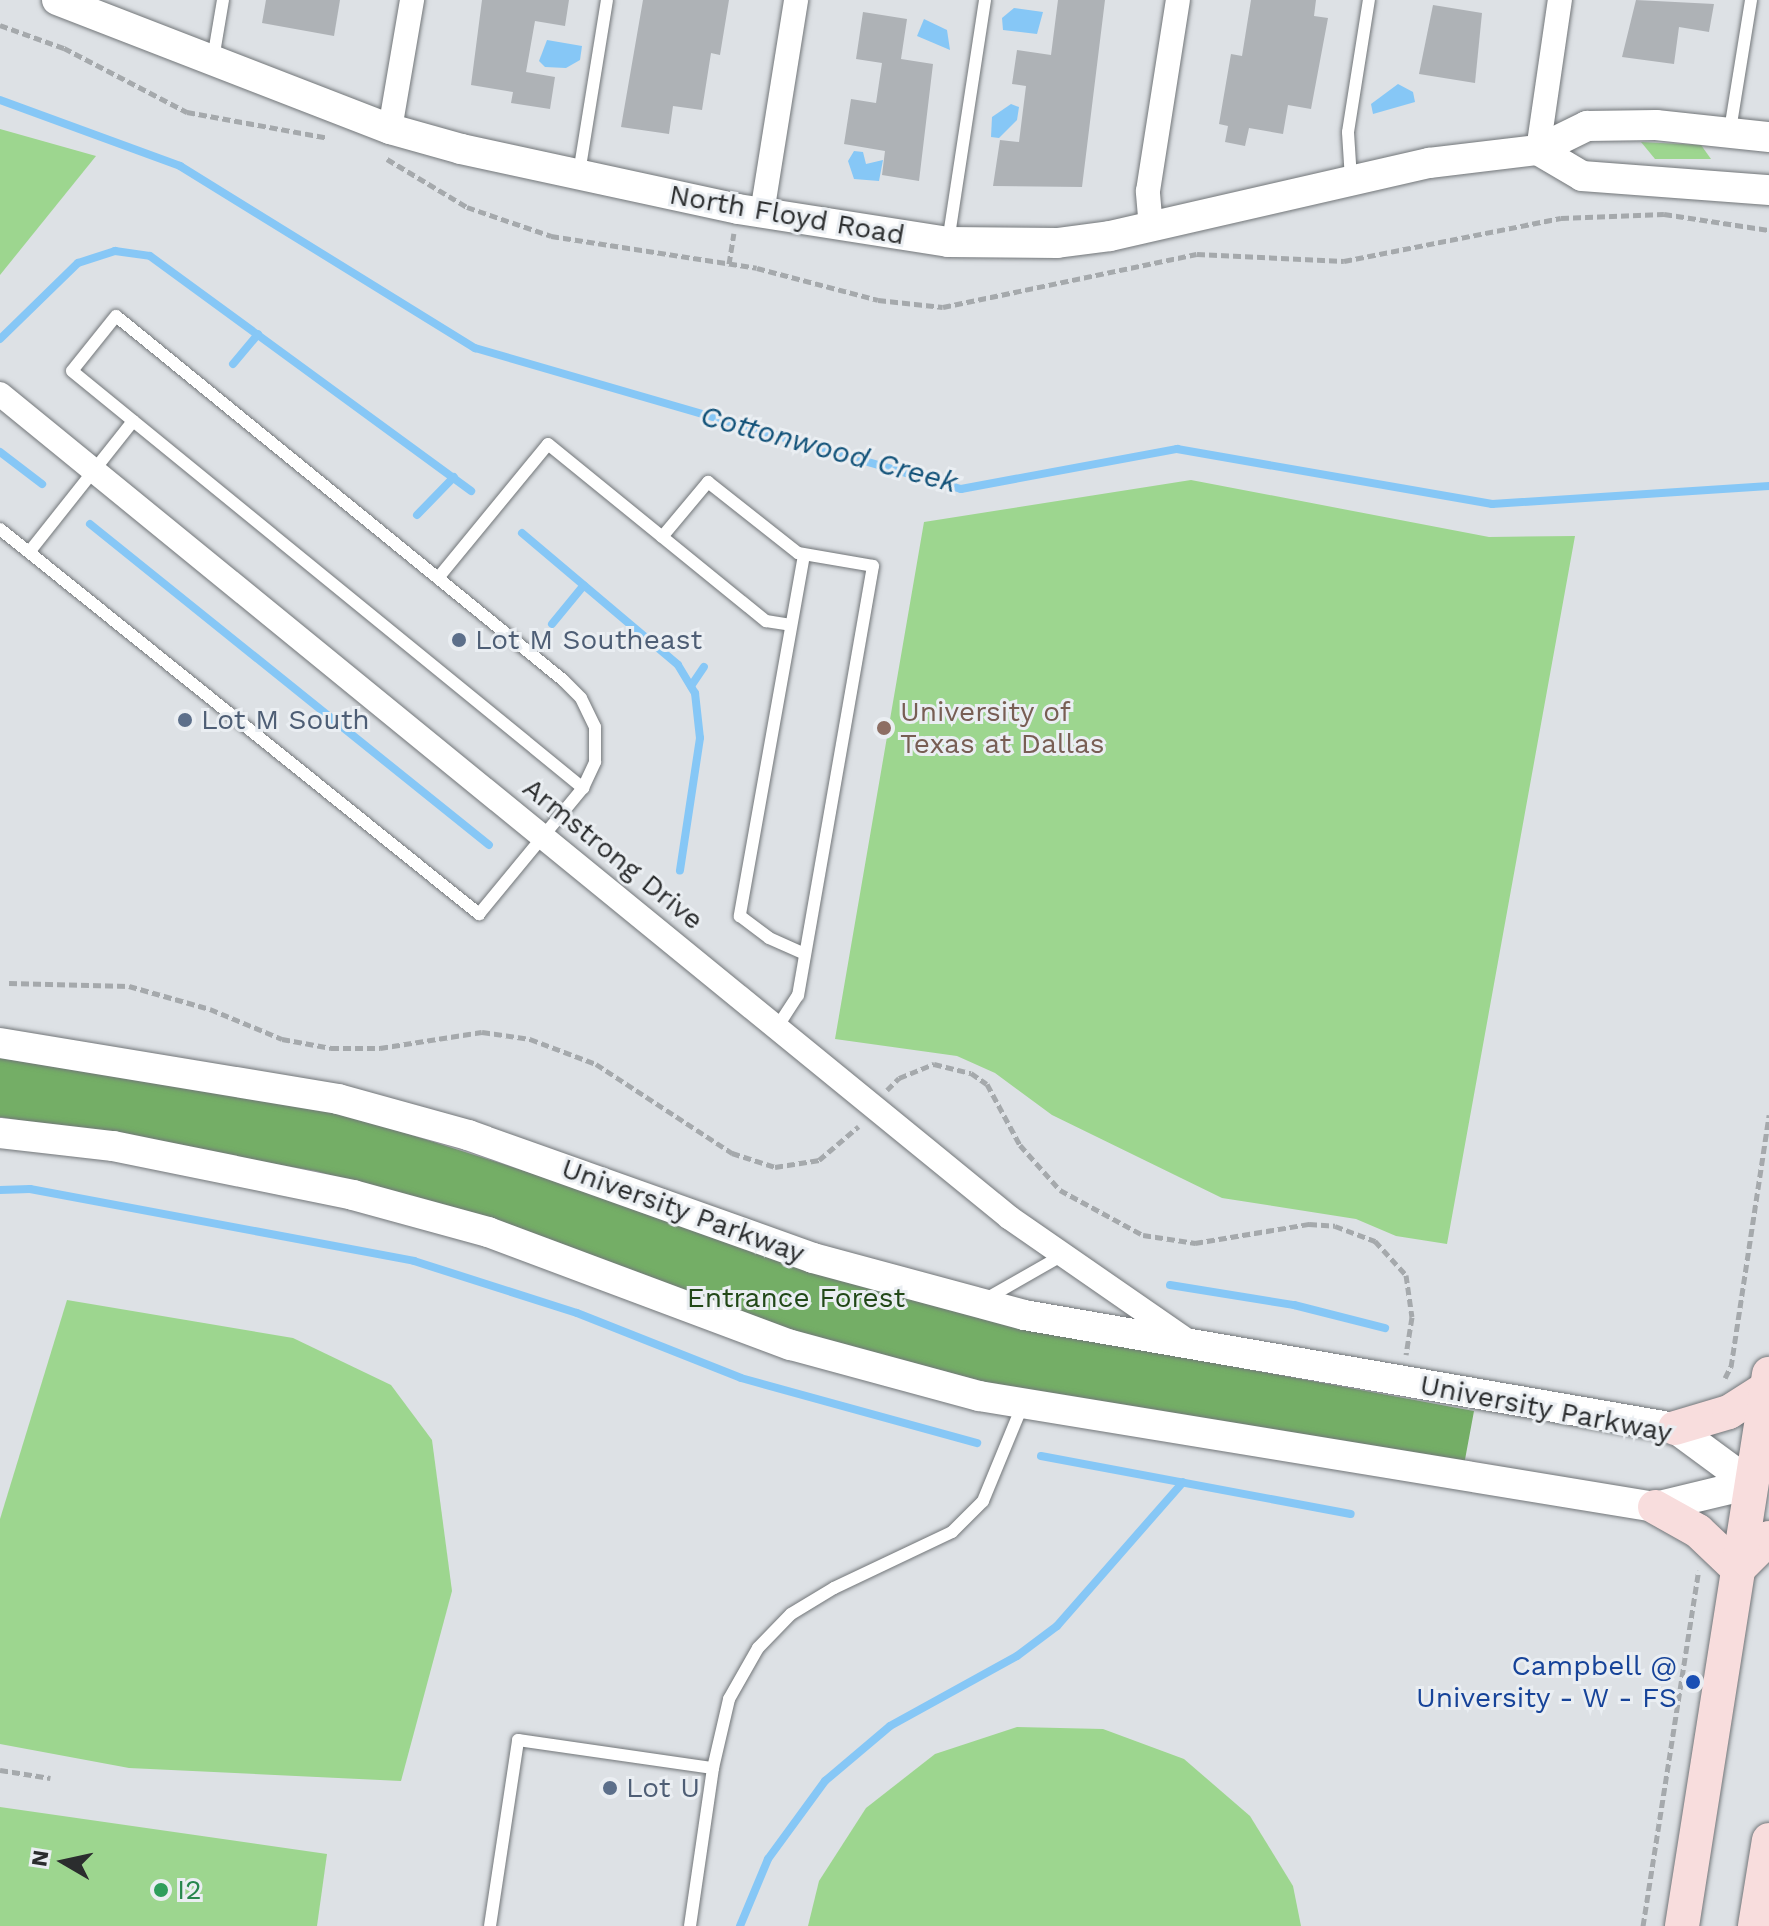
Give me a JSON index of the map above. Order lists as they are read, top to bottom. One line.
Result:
{"streets":{"street":["North Floyd Road","Armstrong Drive","University Parkway"]},"crossings":[["Armstrong Drive","University Parkway"]],"water":["Cottonwood Creek"],"parks":["Entrance Forest"],"places":["Lot M Southeast","Lot M South","University of Texas at Dallas","Campbell @ University - W - FS","Lot U","I2"],"north":"left"}
